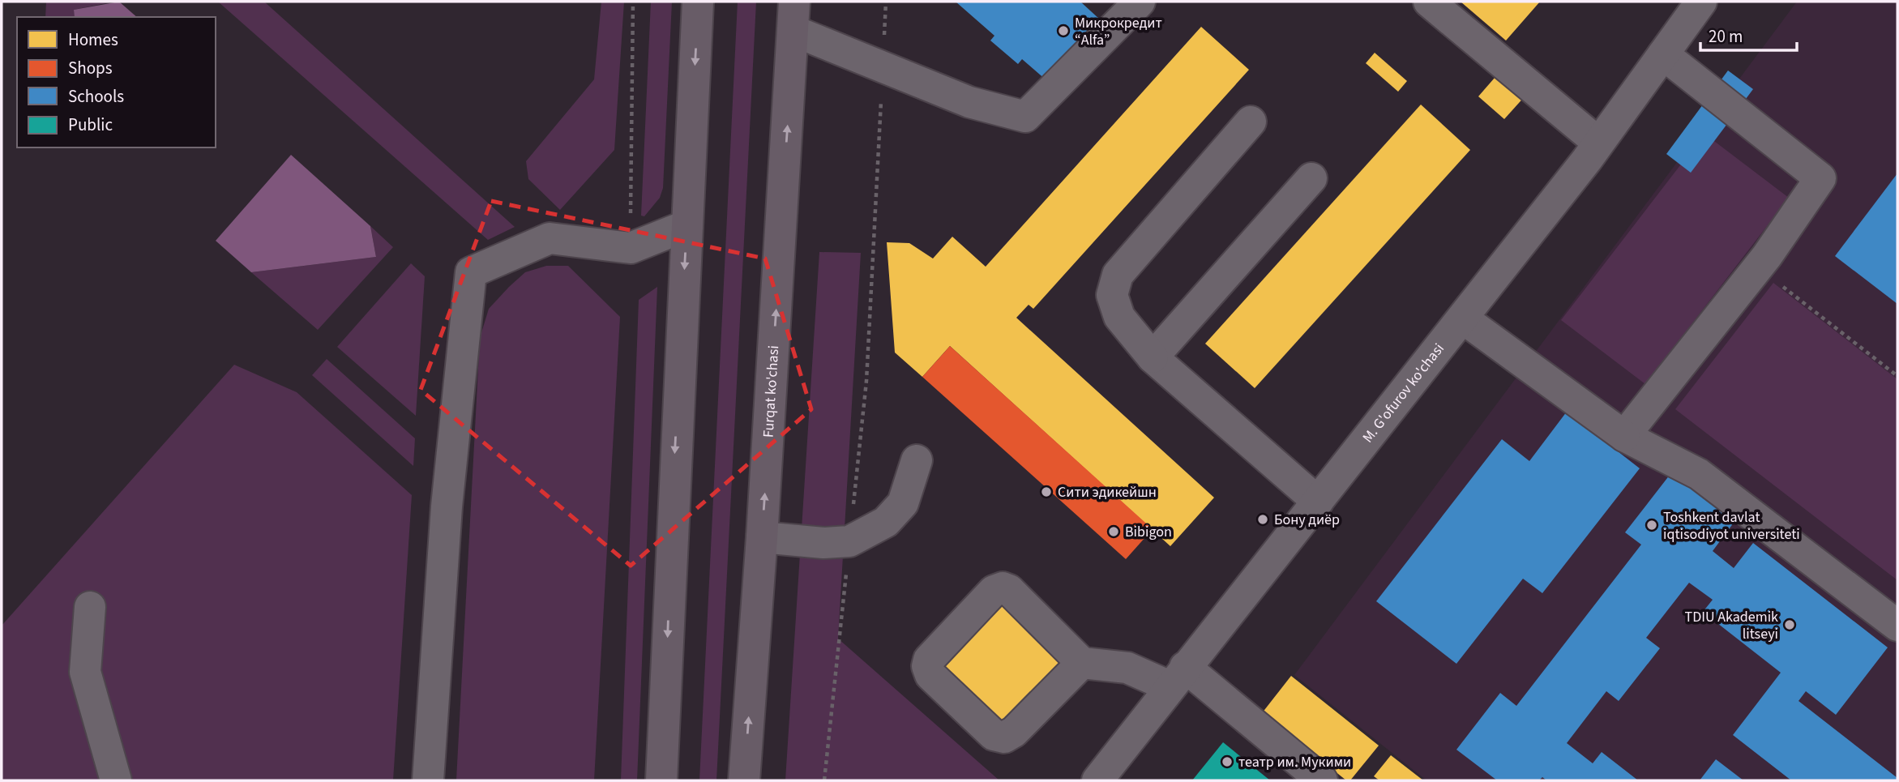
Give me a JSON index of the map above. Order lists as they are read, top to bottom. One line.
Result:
{"streets":{"main road":["Furqat ko'chasi"],"street":["M. G'ofurov ko'chasi"]},"places":["Микрокредит “Alfa”","Сити эдикейшн","Бону диёр","Toshkent davlat iqtisodiyot universiteti","Bibigon","TDIU Akademik litseyi","театр им. Мукими"],"legend":["Homes","Shops","Schools","Public"],"scale_bar":"20 m"}
